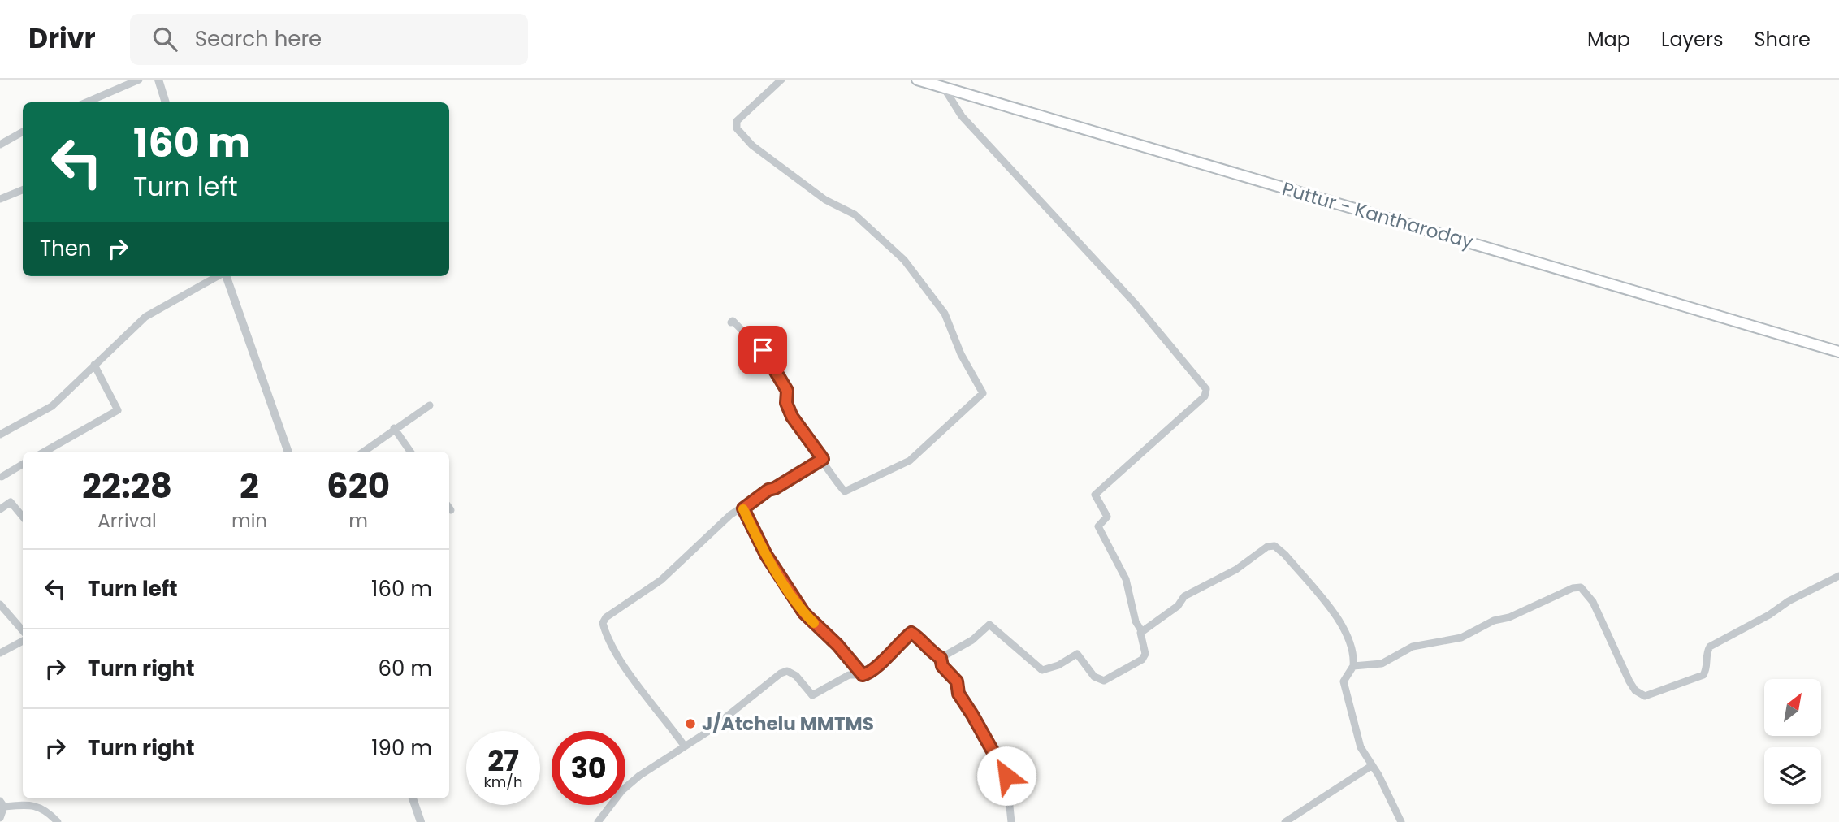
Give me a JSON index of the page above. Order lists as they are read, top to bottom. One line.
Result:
{"streets":{"main road":["Puttur - Kantharoday"]},"places":["J/Atchelu MMTMS"],"north":"top right","page":{"header":"Drivr","search":"Search here","nav":["Map","Layers","Share"],"turn":["160 m","Turn left"],"then":"Then","eta":["22:28","Arrival","2","min","620","m"],"list":[{"name":"Turn left","value":"160 m"},{"name":"Turn right","value":"60 m"},{"name":"Turn right","value":"190 m"}],"speed":"27 km/h","limit":"30"}}
